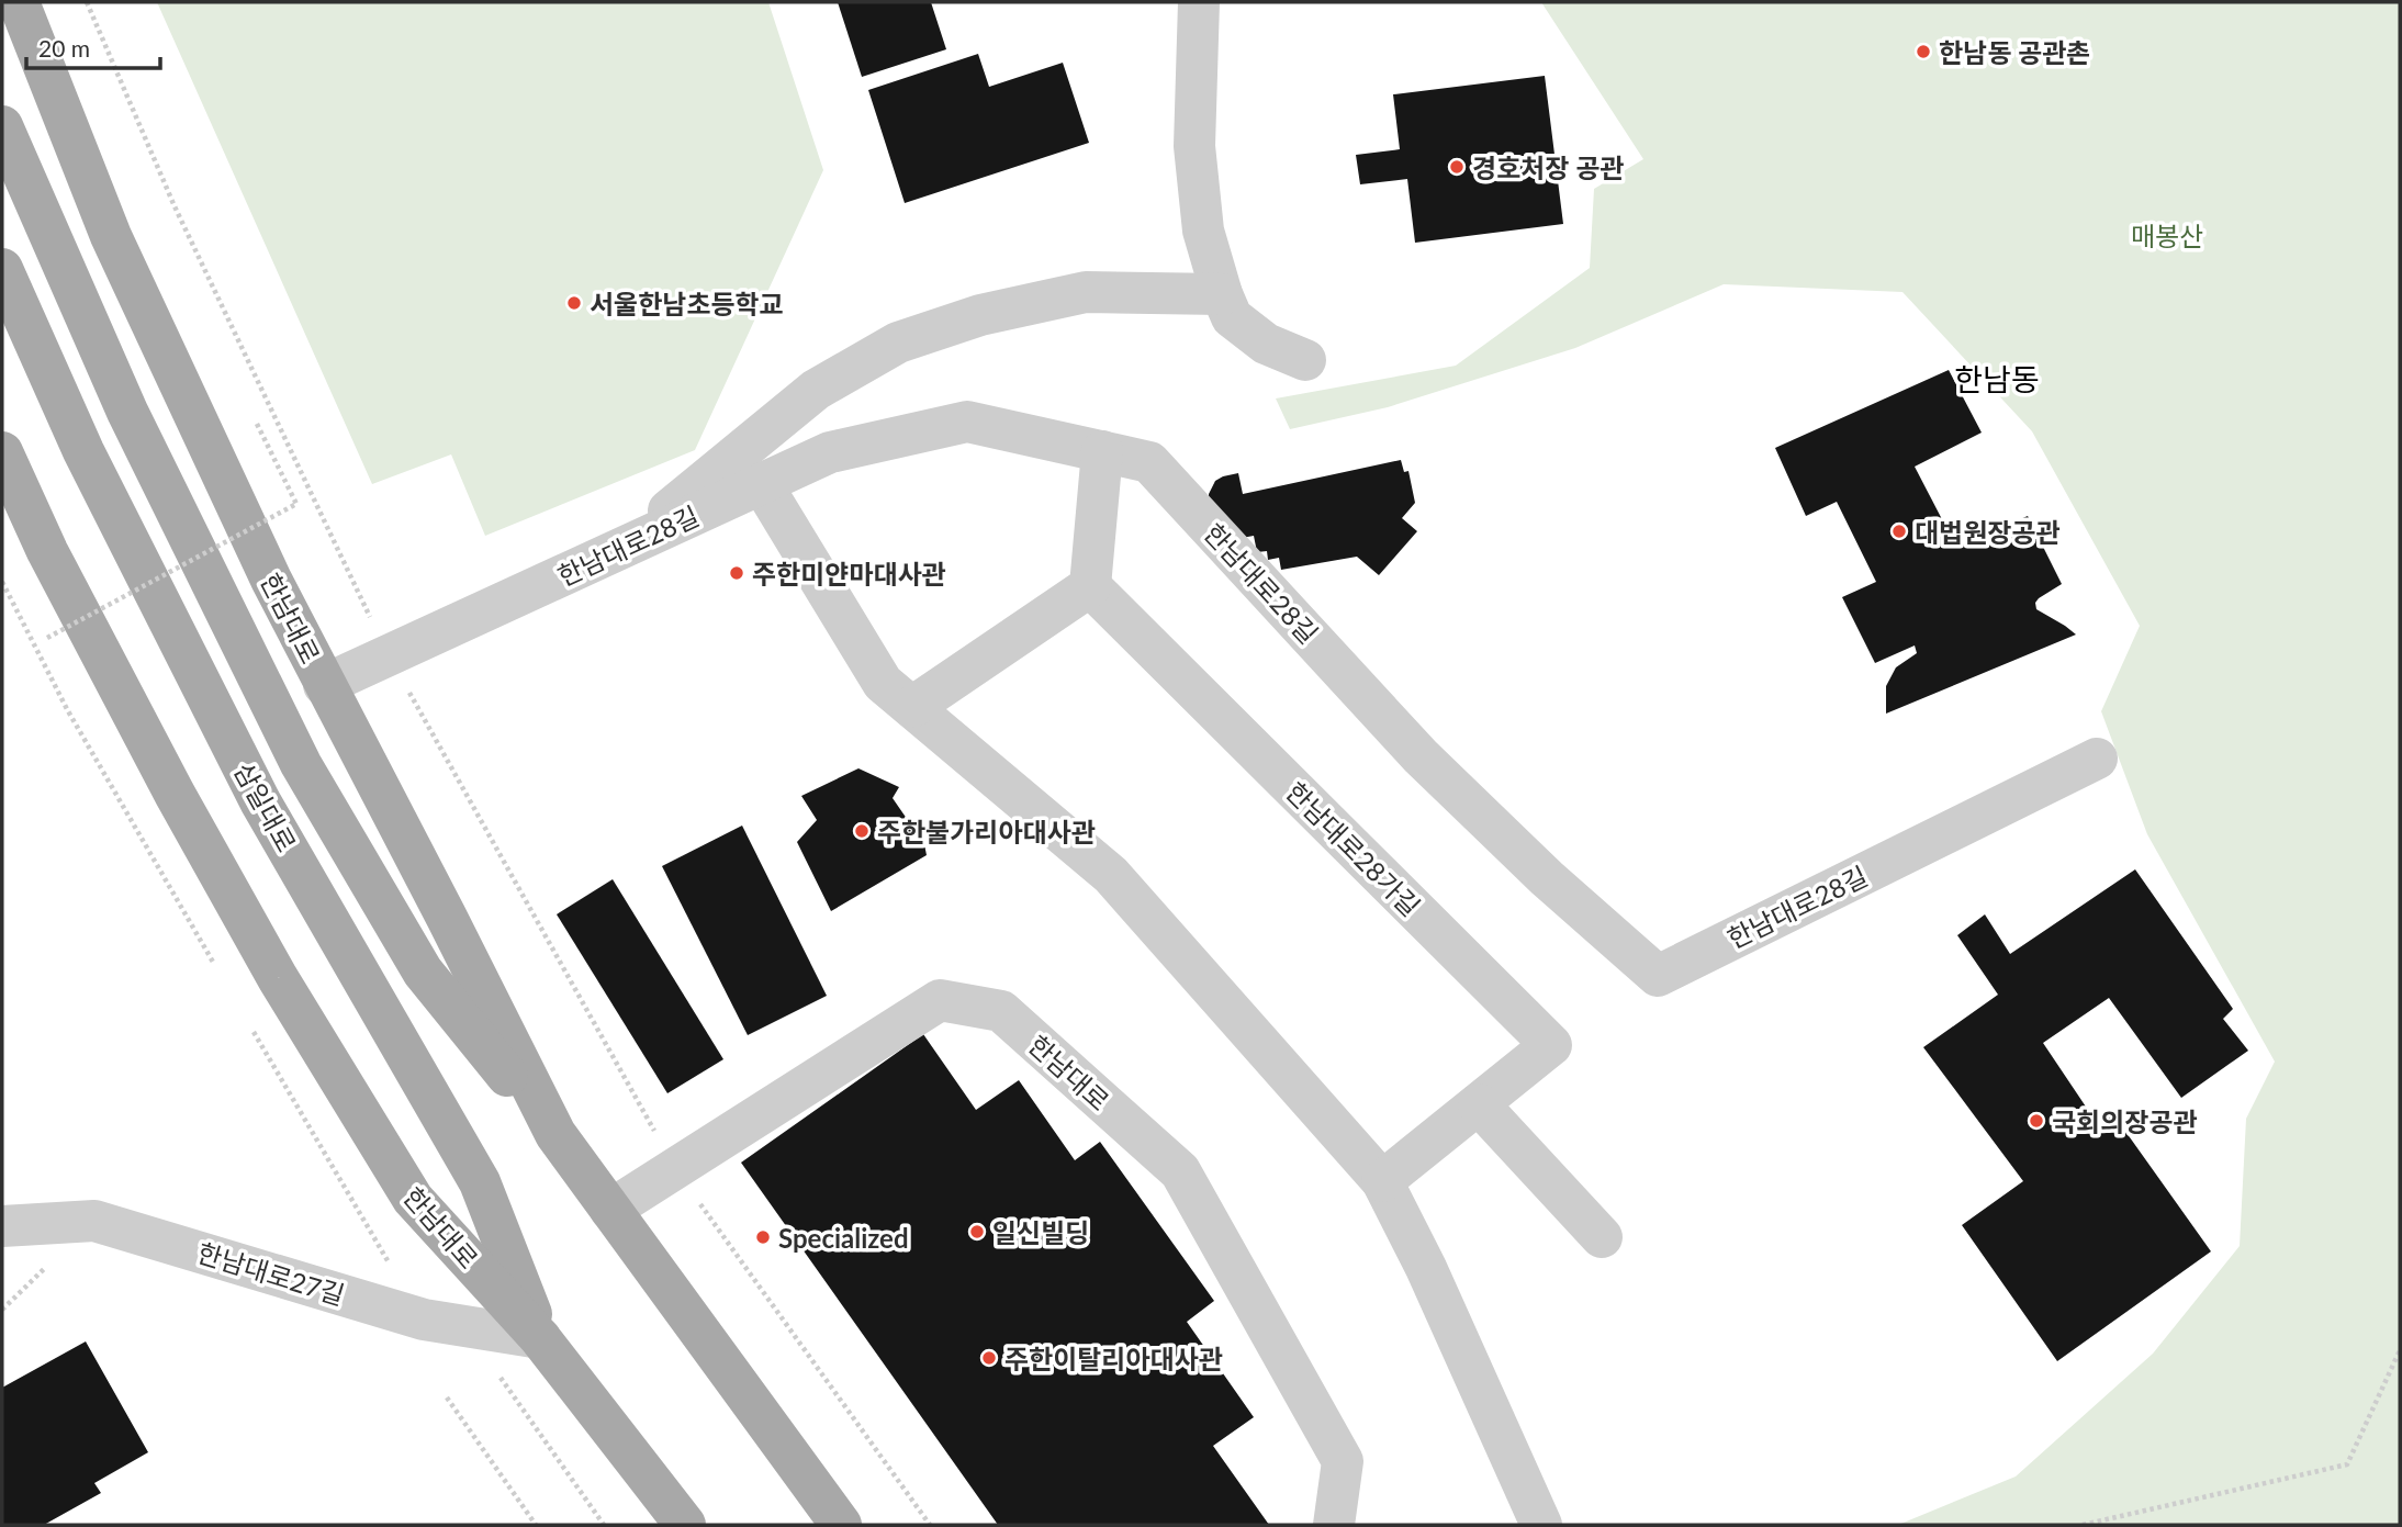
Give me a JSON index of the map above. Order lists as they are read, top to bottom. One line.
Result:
{"streets":{"main road":["한남대로","삼일대로"],"street":["한남대로28길","한남대로28가길","한남대로27길"]},"crossings":[["한남대로28길","한남대로"],["한남대로","삼일대로"],["한남대로","한남대로27길"],["삼일대로","한남대로27길"]],"districts":["한남동"],"parks":["매봉산"],"places":["한남동 공관촌","경호처장 공관","서울한남초등학교","대법원장공관","주한미얀마대사관","주한불가리아대사관","국회의장공관","일신빌딩","Specialized","주한이탈리아대사관"],"scale_bar":"20 m"}
